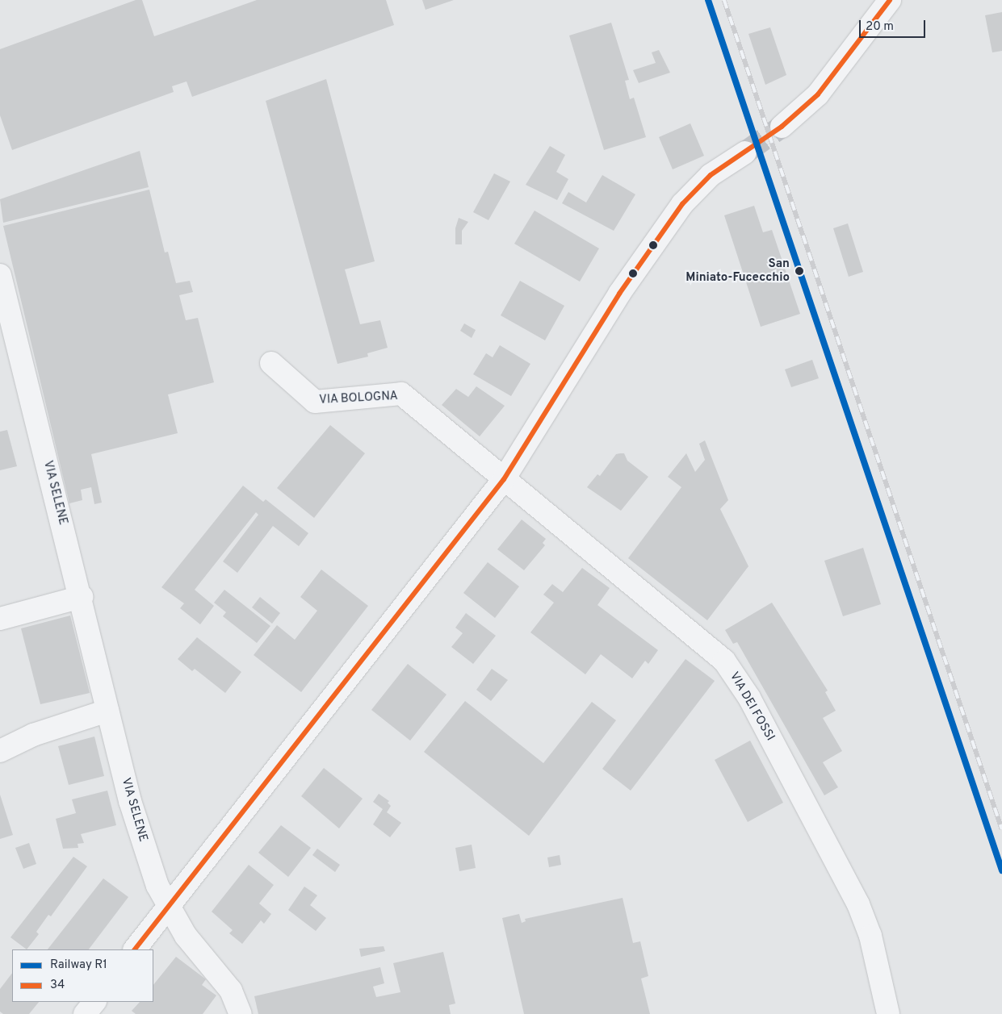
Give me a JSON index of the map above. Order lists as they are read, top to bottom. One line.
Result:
{"streets":{"street":["VIA BOLOGNA","VIA SELENE","VIA DEI FOSSI"]},"crossings":[["VIA BOLOGNA","VIA DEI FOSSI"]],"places":["San Miniato-Fucecchio"],"lines":["rail line R1","transit line 34"],"legend":["Railway R1","34"],"scale_bar":"20 m"}
